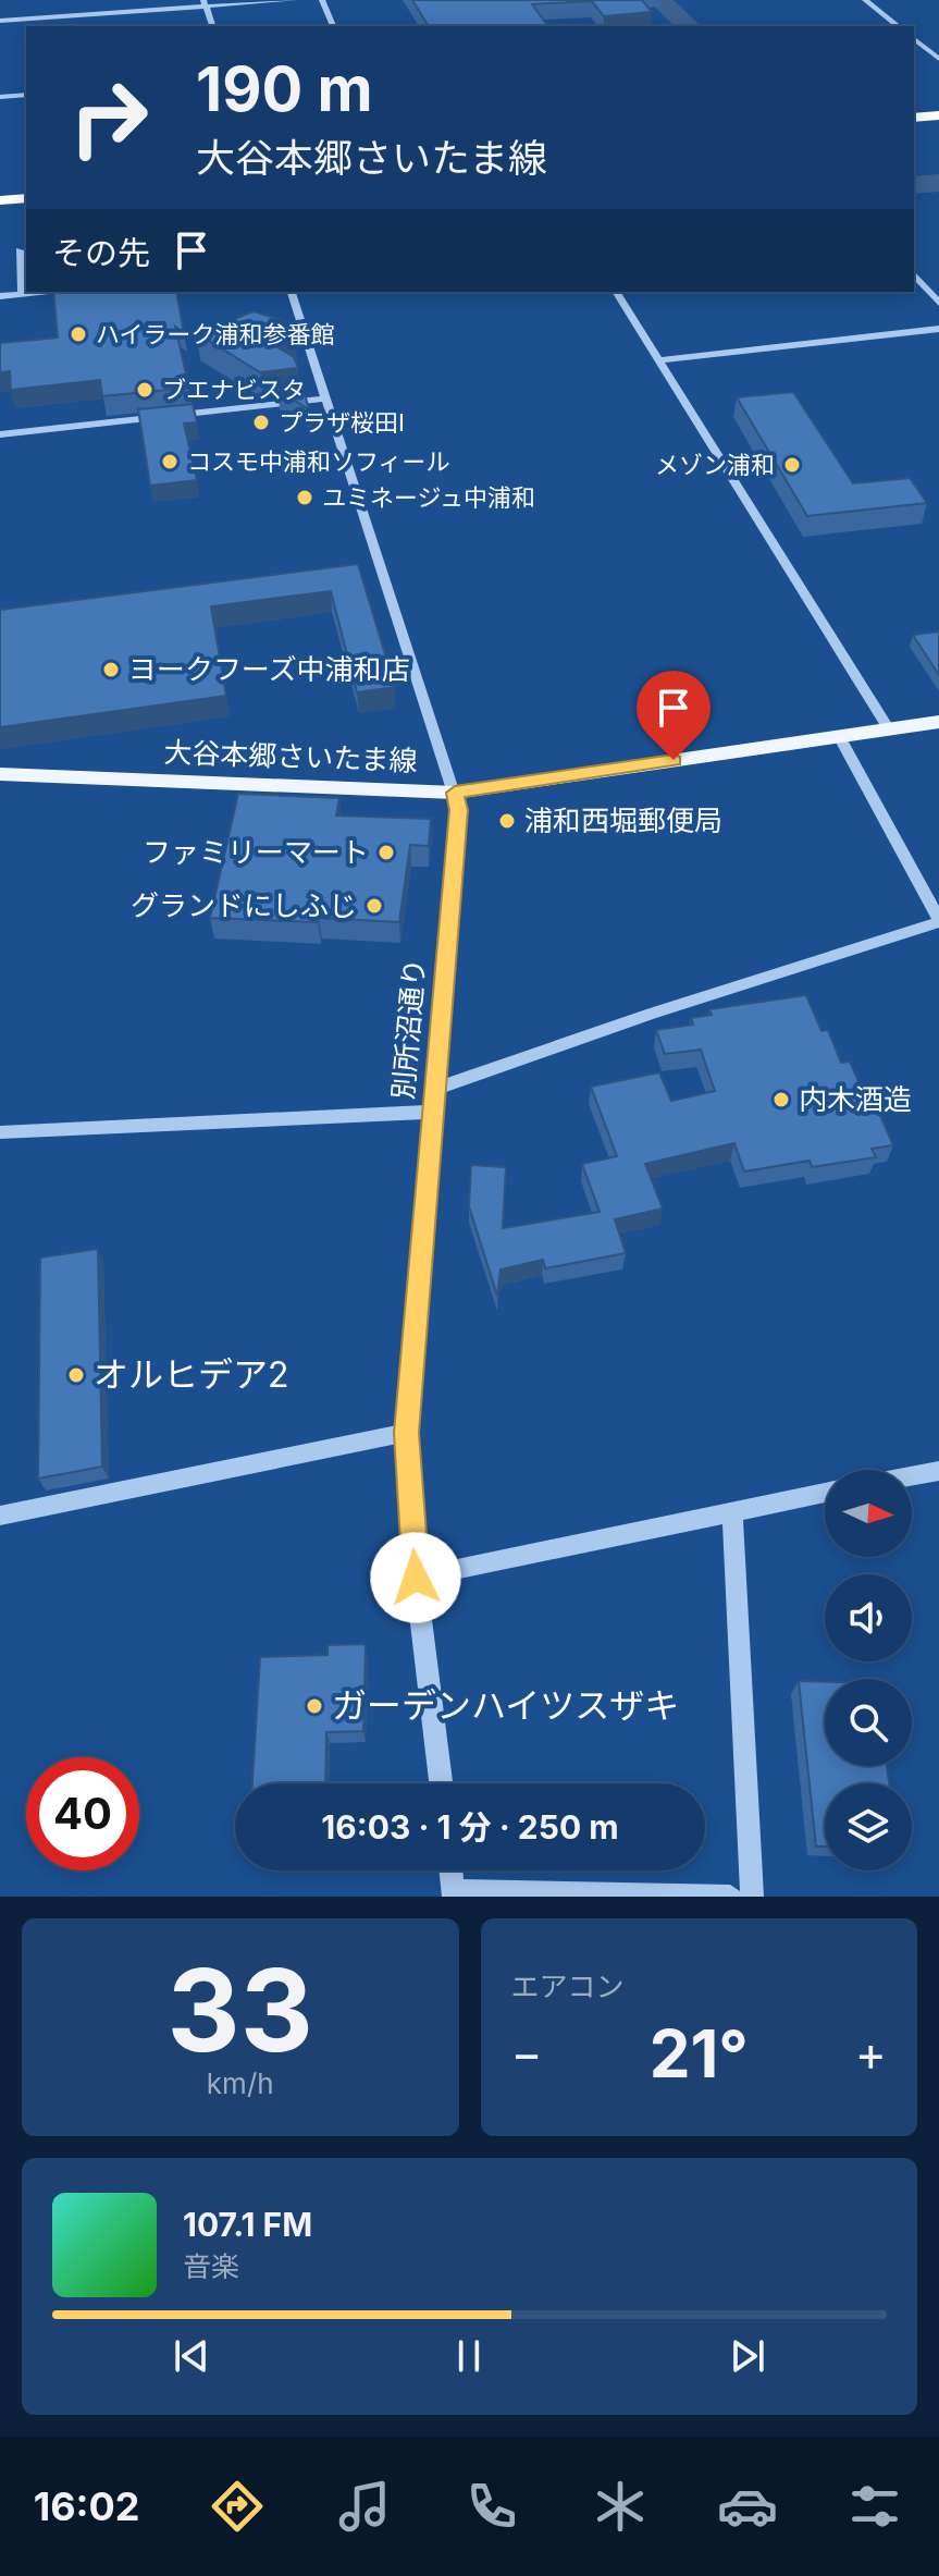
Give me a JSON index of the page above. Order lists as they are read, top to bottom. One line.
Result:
{"streets":{"main road":["大谷本郷さいたま線"],"street":["別所沼通り"]},"crossings":[["大谷本郷さいたま線","別所沼通り"]],"places":["ハイラーク浦和参番館","ブエナビスタ","プラザ桜田Ⅰ","コスモ中浦和ソフィール","メゾン浦和","ユミネージュ中浦和","ヨークフーズ中浦和店","浦和西堀郵便局","ファミリーマート","グランドにしふじ","内木酒造","オルヒデア2","ガーデンハイツスザキ"],"north":"right","page":{"turn":["190 m","大谷本郷さいたま線"],"then":"その先","limit":"40","trip":"16:03 · 1 分 · 250 m","tile":[["33","km/h"],"エアコン"],"heat":["−","21°","+"],"song":["107.1 FM","音楽"],"tabs":"16:02"}}
